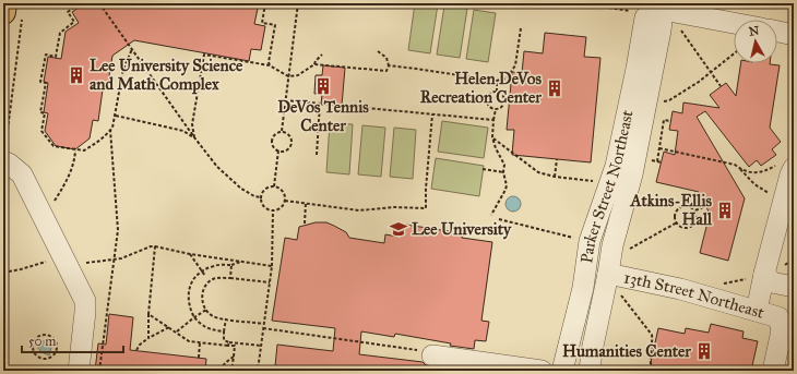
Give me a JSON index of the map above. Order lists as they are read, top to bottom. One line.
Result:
{"streets":{"street":["Parker Street Northeast","13th Street Northeast"]},"crossings":[["Parker Street Northeast","13th Street Northeast"]],"places":{"building":["Lee University Science and Math Complex","DeVos Tennis Center","Helen DeVos Recreation Center","Atkins-Ellis Hall","Humanities Center"],"school or university":["Lee University"]},"scale_bar":"50 m","north":"top"}
